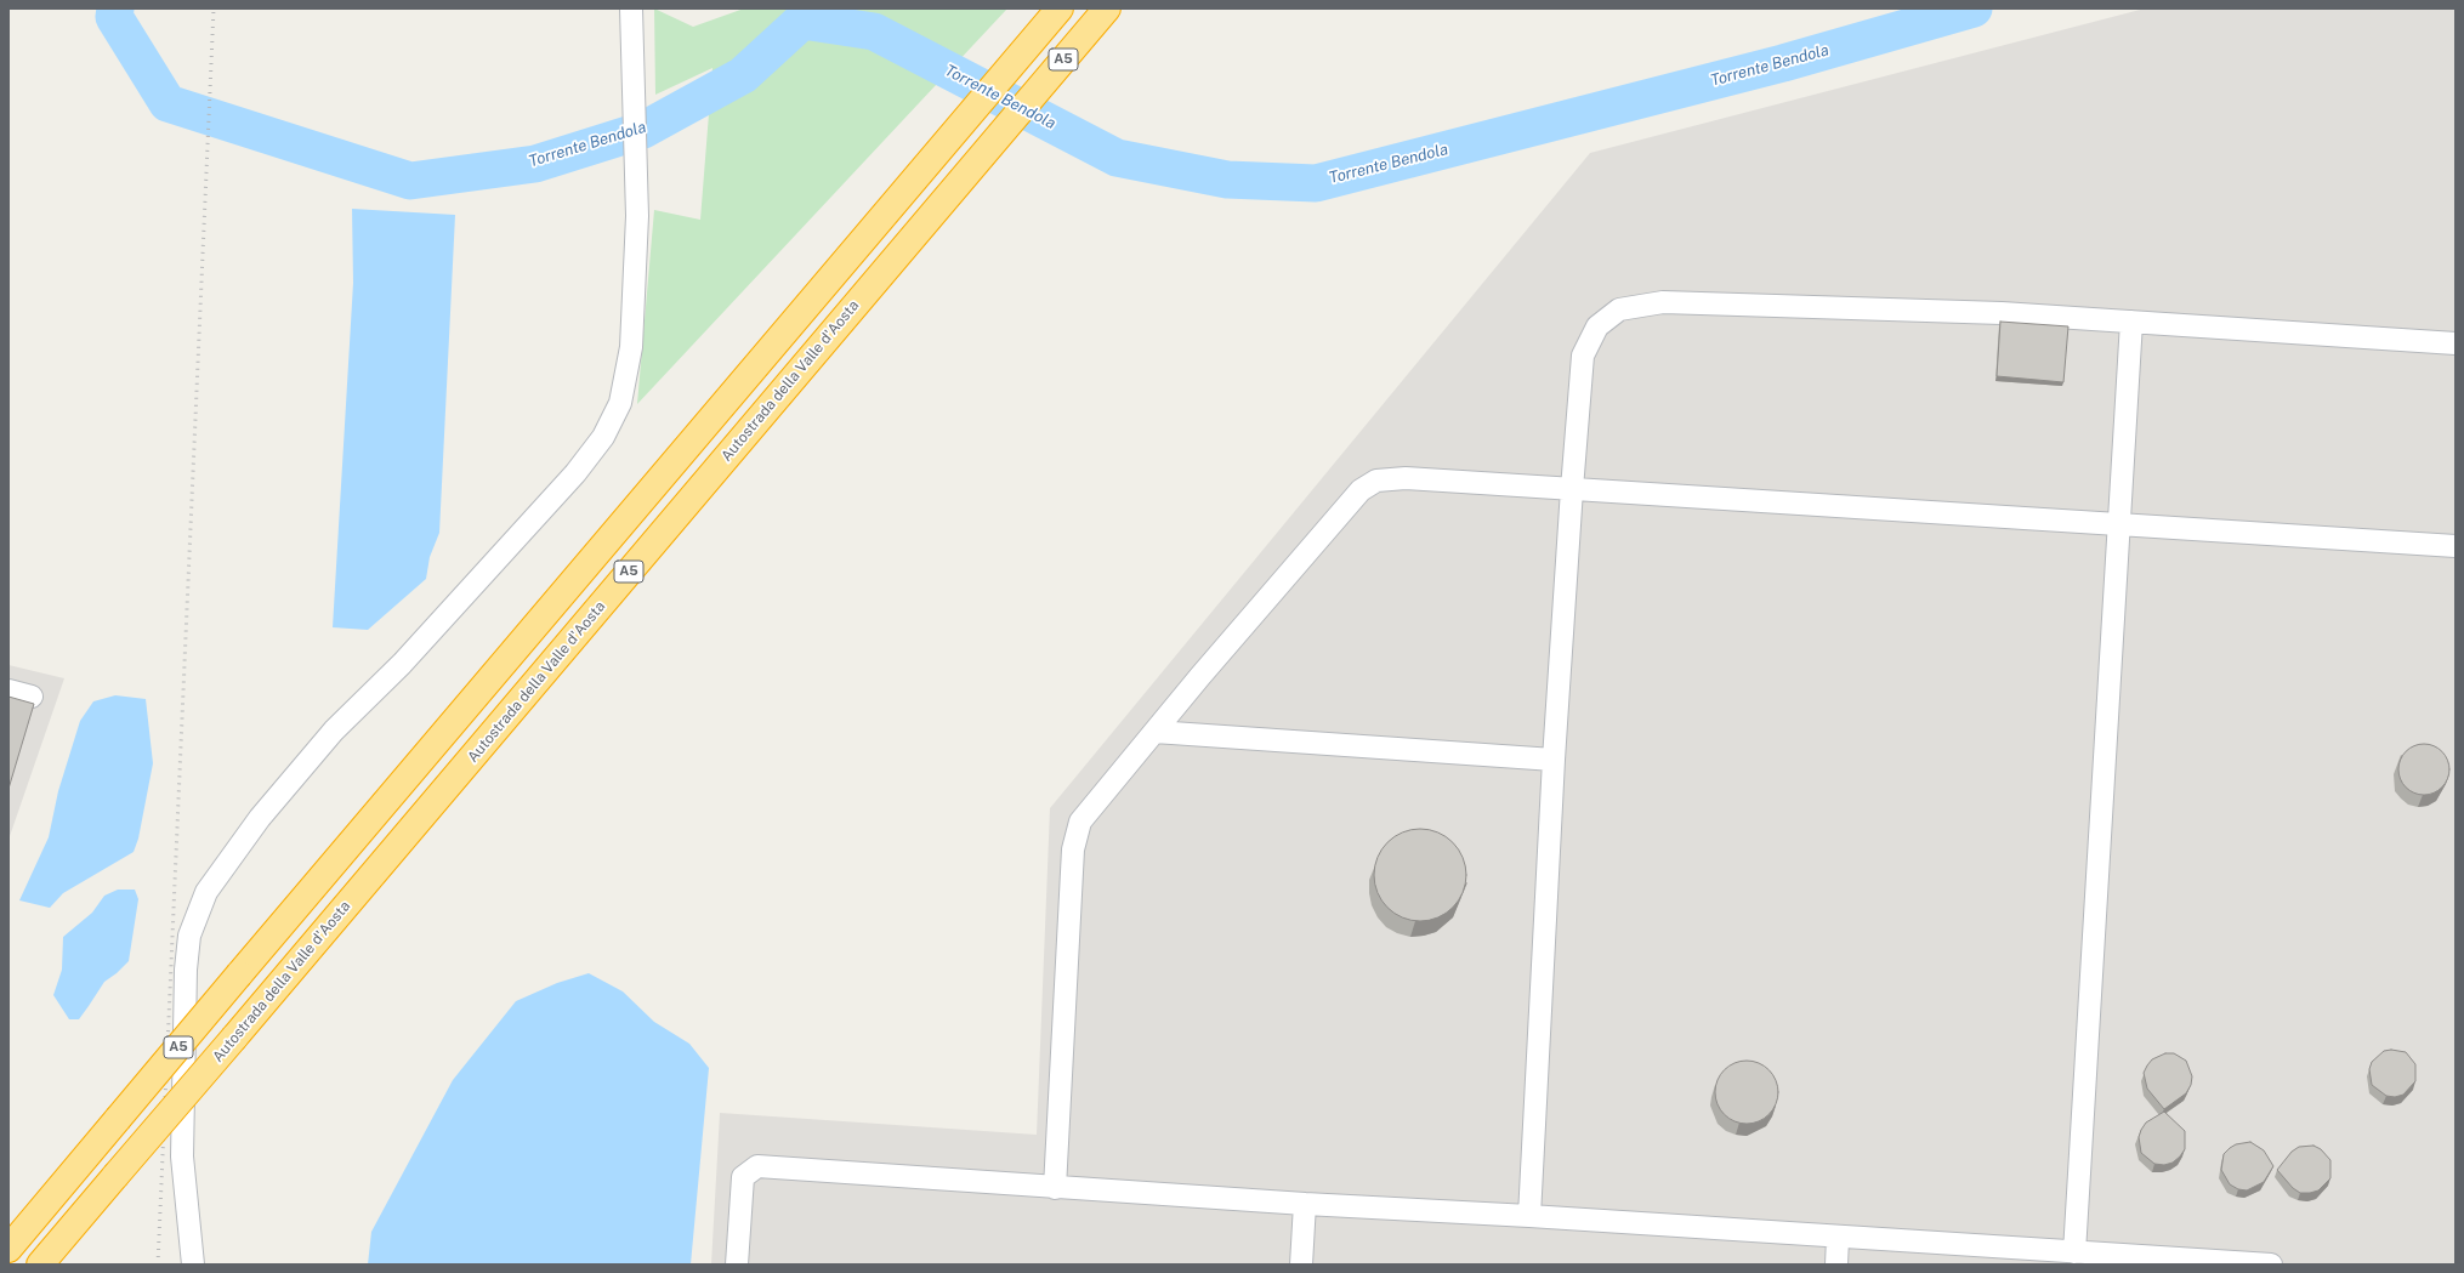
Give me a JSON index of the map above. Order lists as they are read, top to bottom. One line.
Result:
{"streets":{"highway":["A5","Autostrada della Valle d'Aosta"]},"water":["Torrente Bendola"]}
